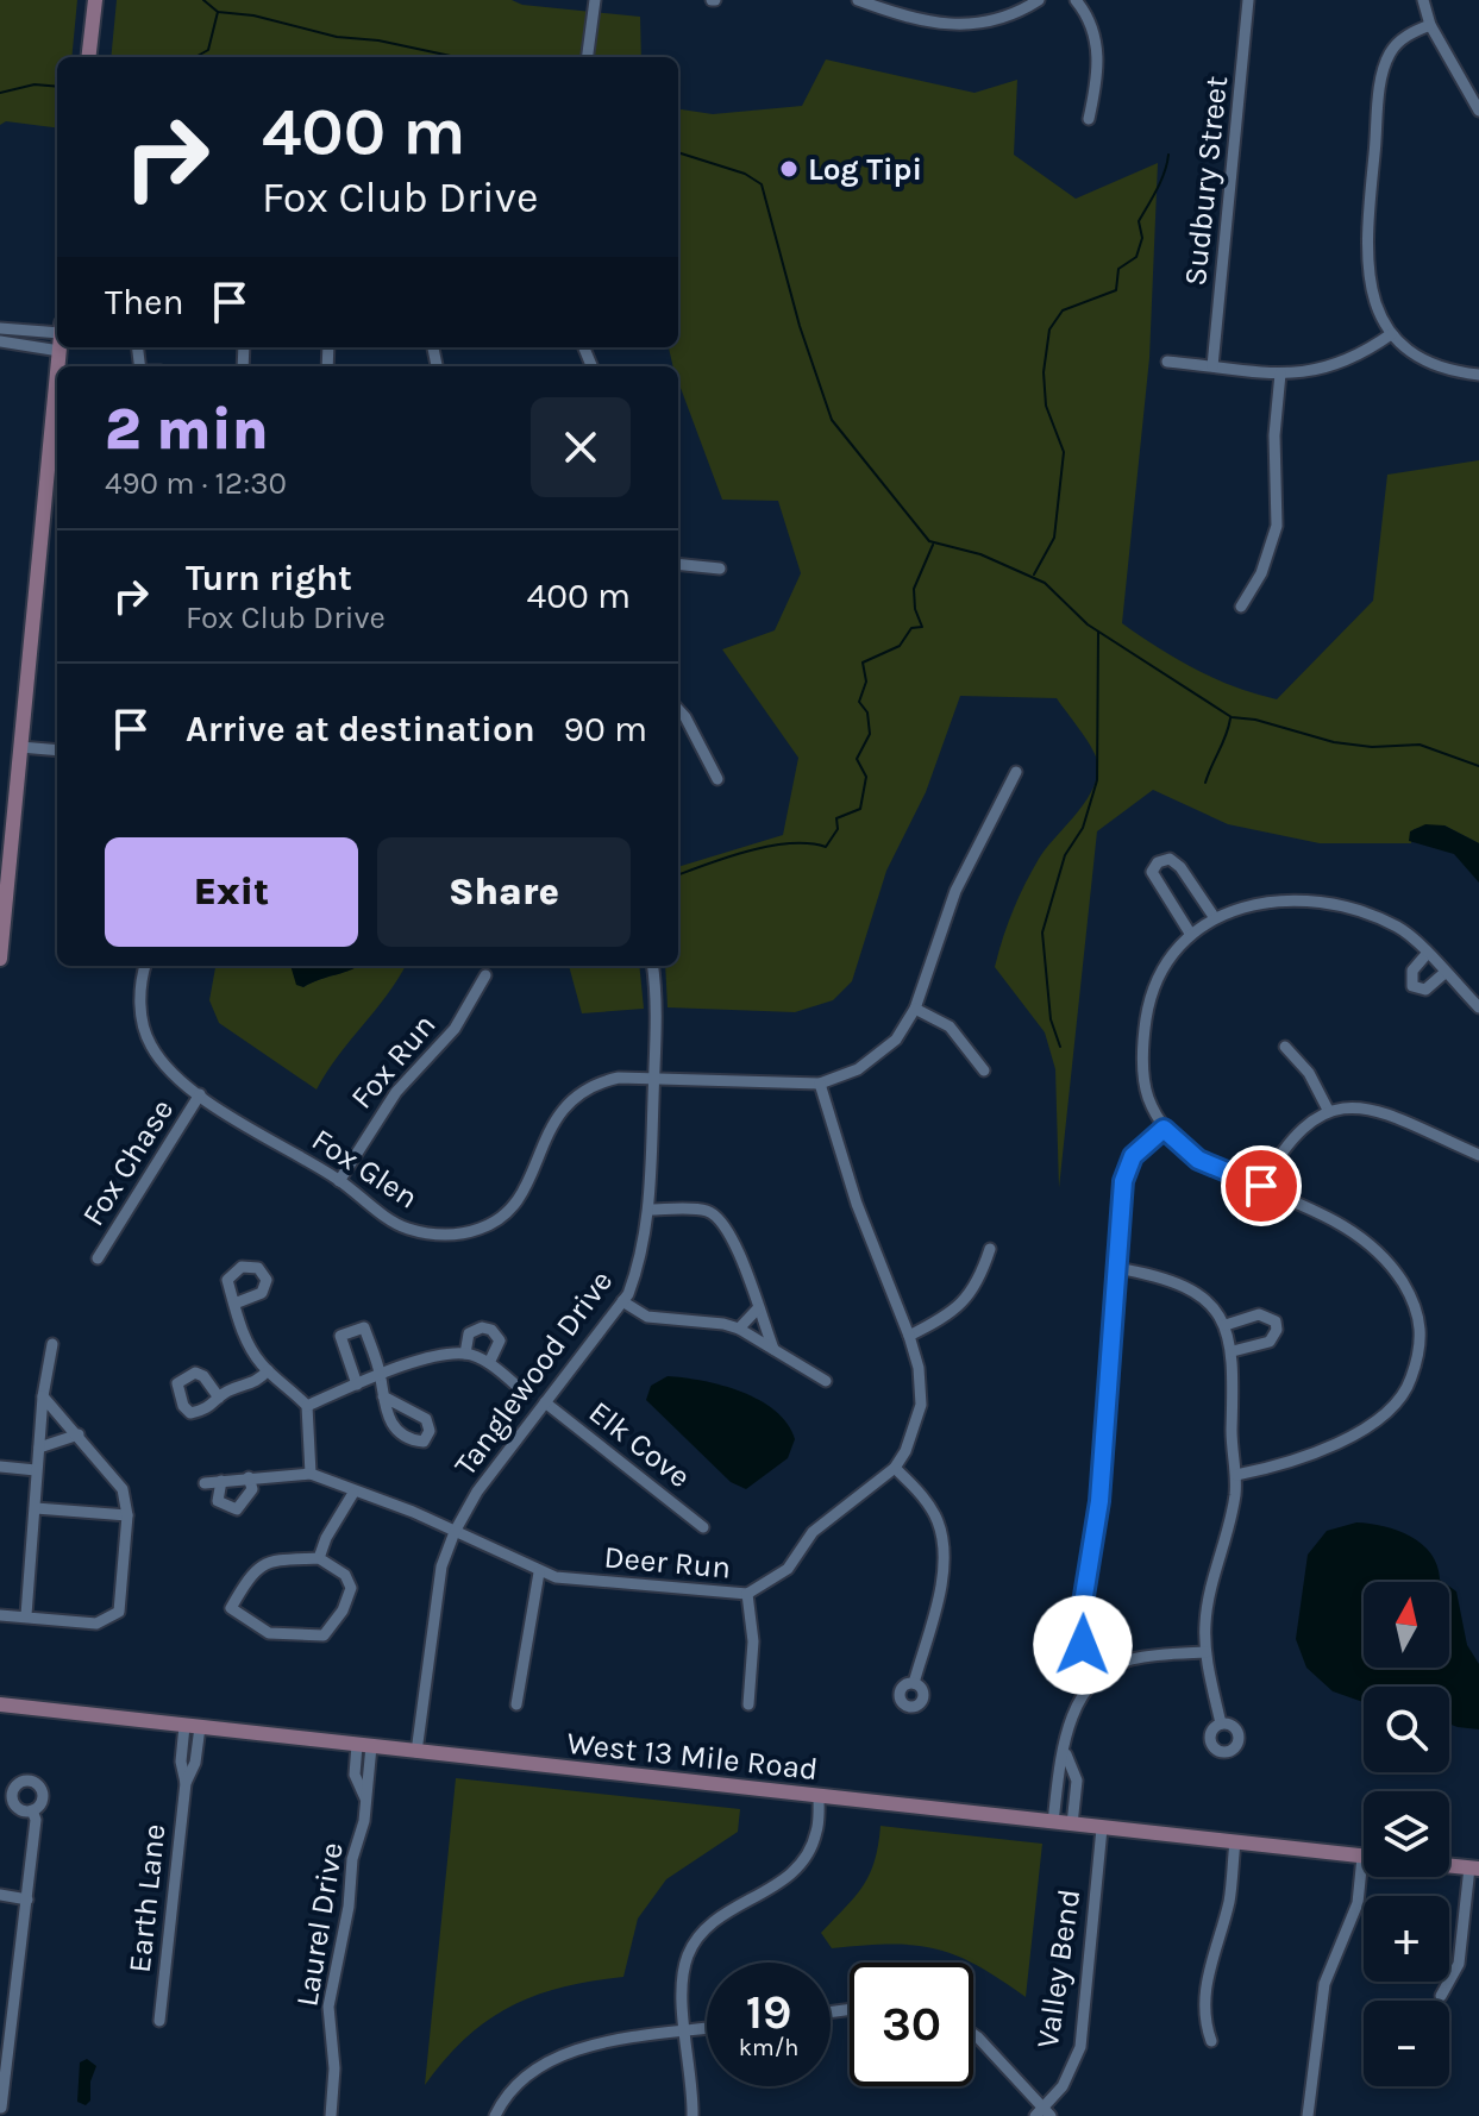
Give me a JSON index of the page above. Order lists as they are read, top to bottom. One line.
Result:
{"streets":{"street":["Sudbury Street","Fox Run","Fox Chase","Fox Glen","Tanglewood Drive","Elk Cove","Deer Run","West 13 Mile Road","Earth Lane","Laurel Drive","Valley Bend"]},"crossings":[["Fox Run","Fox Glen"],["Fox Chase","Fox Glen"],["Fox Glen","Tanglewood Drive"],["Fox Glen","Deer Run"],["Tanglewood Drive","Elk Cove"],["Tanglewood Drive","Deer Run"],["Tanglewood Drive","West 13 Mile Road"],["West 13 Mile Road","Earth Lane"],["West 13 Mile Road","Laurel Drive"],["West 13 Mile Road","Valley Bend"]],"places":["Log Tipi"],"north":"top","page":{"turn":["400 m","Fox Club Drive"],"then":"Then","heading":["2 min","490 m · 12:30"],"list":[{"name":"Turn right","note":"Fox Club Drive","value":"400 m"},{"name":"Arrive at destination","value":"90 m"}],"buttons":["Exit","Share"],"map_buttons":["+","−"],"speed":"19 km/h","limit":"30"}}
